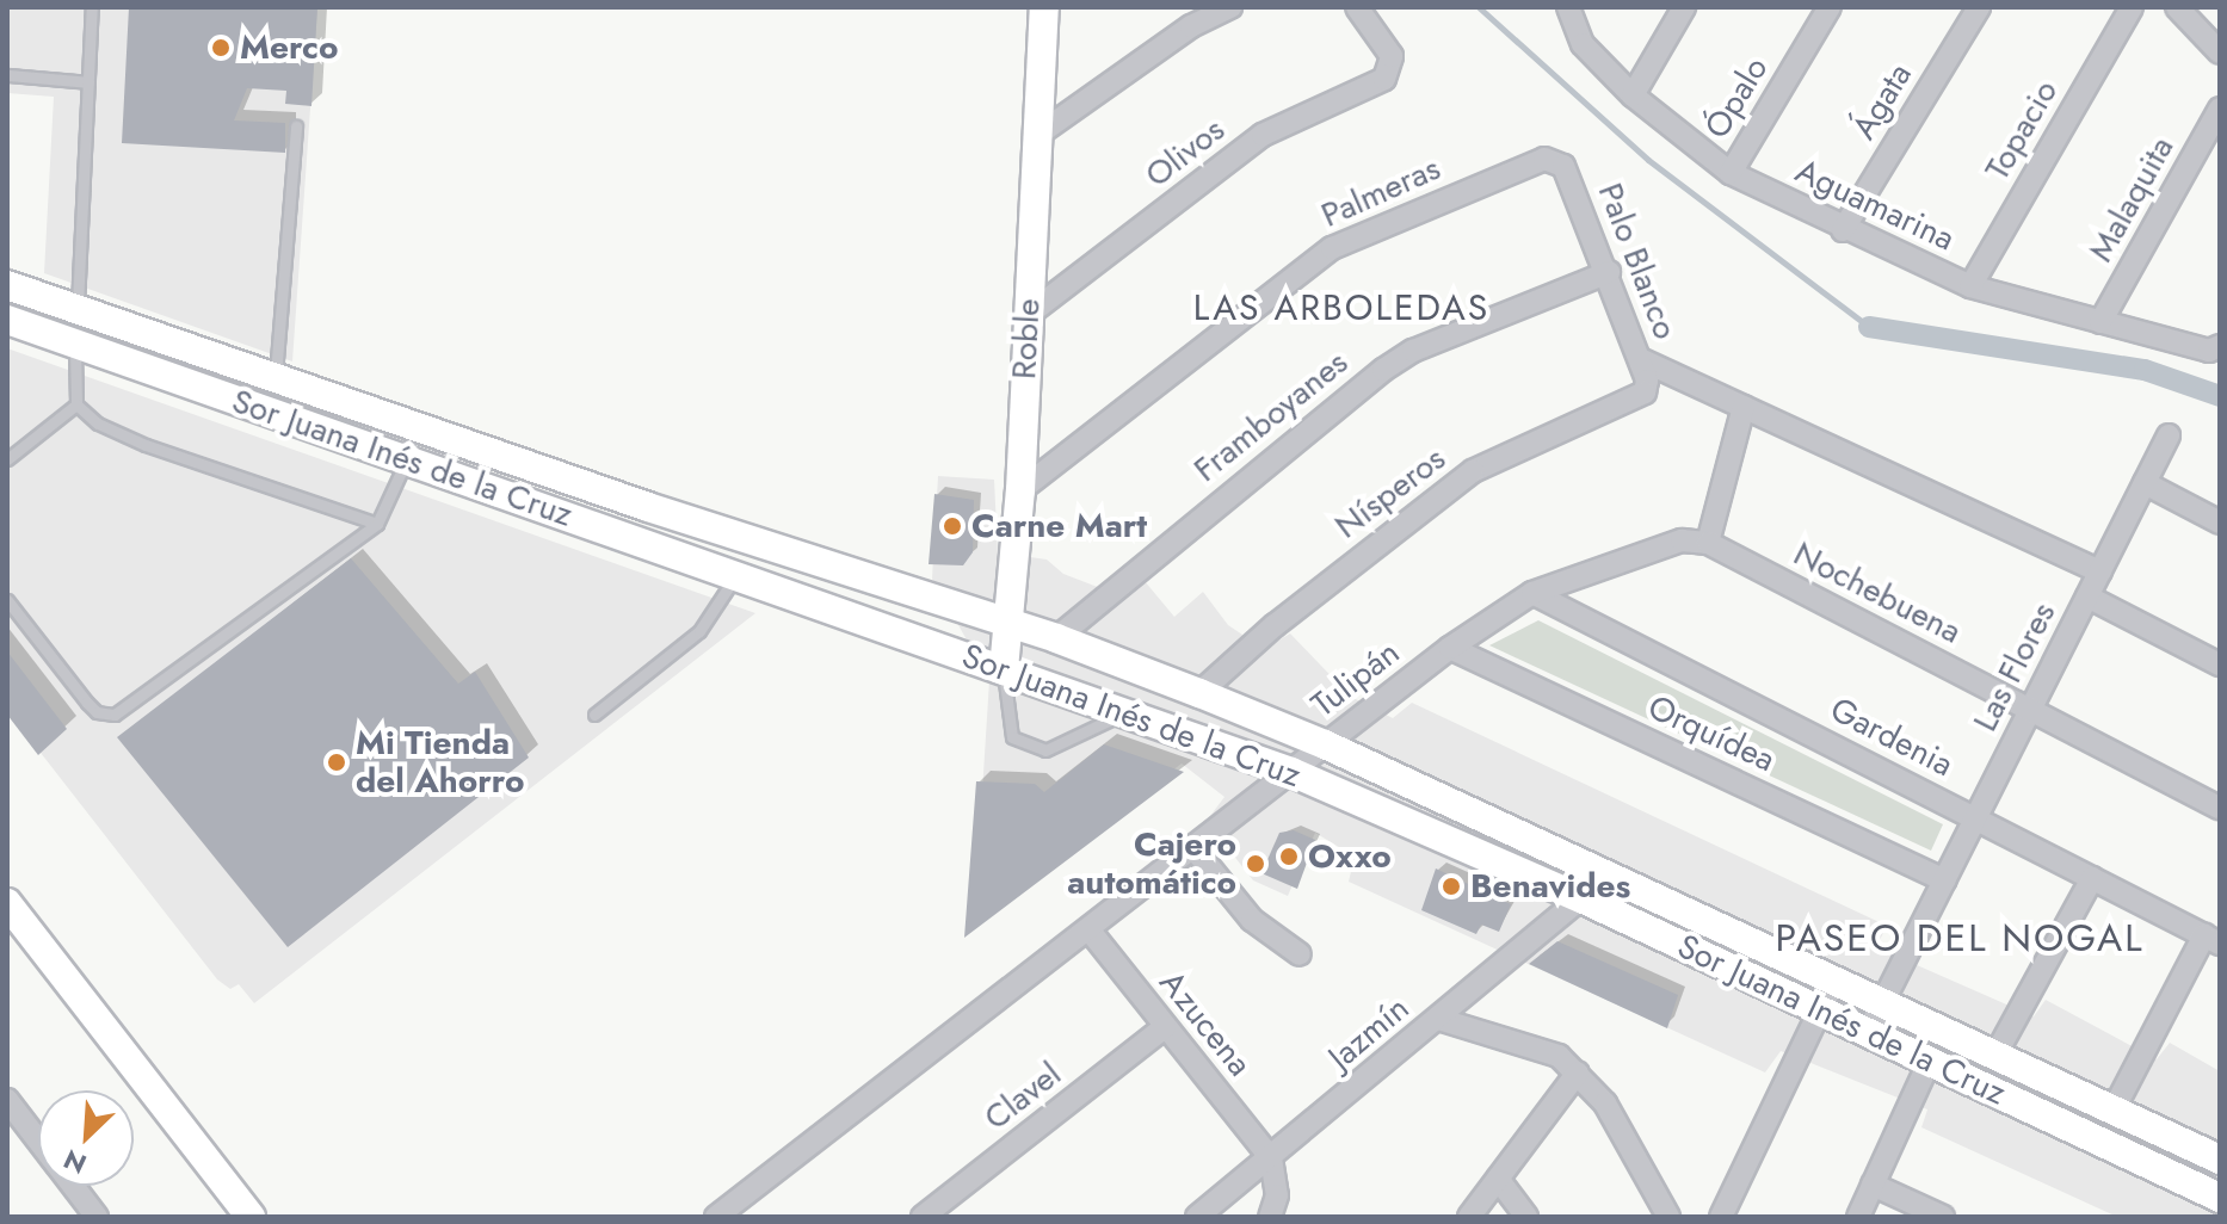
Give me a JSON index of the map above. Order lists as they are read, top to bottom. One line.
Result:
{"streets":{"main road":["Roble","Sor Juana Inés de la Cruz"],"street":["Ópalo","Ágata","Topacio","Olivos","Palmeras","Malaquita","Aguamarina","Palo Blanco","Framboyanes","Nísperos","Nochebuena","Las Flores","Tulipán","Orquídea","Gardenia","Azucena","Jazmín","Clavel"]},"crossings":[["Ópalo","Aguamarina"],["Ágata","Aguamarina"],["Topacio","Aguamarina"],["Olivos","Roble"],["Palmeras","Palo Blanco"],["Palmeras","Roble"],["Malaquita","Aguamarina"],["Palo Blanco","Framboyanes"],["Palo Blanco","Nísperos"],["Roble","Sor Juana Inés de la Cruz"],["Framboyanes","Sor Juana Inés de la Cruz"],["Sor Juana Inés de la Cruz","Nísperos"],["Sor Juana Inés de la Cruz","Las Flores"],["Sor Juana Inés de la Cruz","Tulipán"],["Sor Juana Inés de la Cruz","Jazmín"],["Nochebuena","Las Flores"],["Nochebuena","Tulipán"],["Las Flores","Orquídea"],["Las Flores","Gardenia"],["Tulipán","Orquídea"],["Tulipán","Gardenia"],["Tulipán","Azucena"],["Azucena","Jazmín"],["Azucena","Clavel"]],"districts":["LAS ARBOLEDAS","PASEO DEL NOGAL"],"places":["Merco","Carne Mart","Mi Tienda del Ahorro","Oxxo","Cajero automático","Benavides"],"north":"bottom left"}
